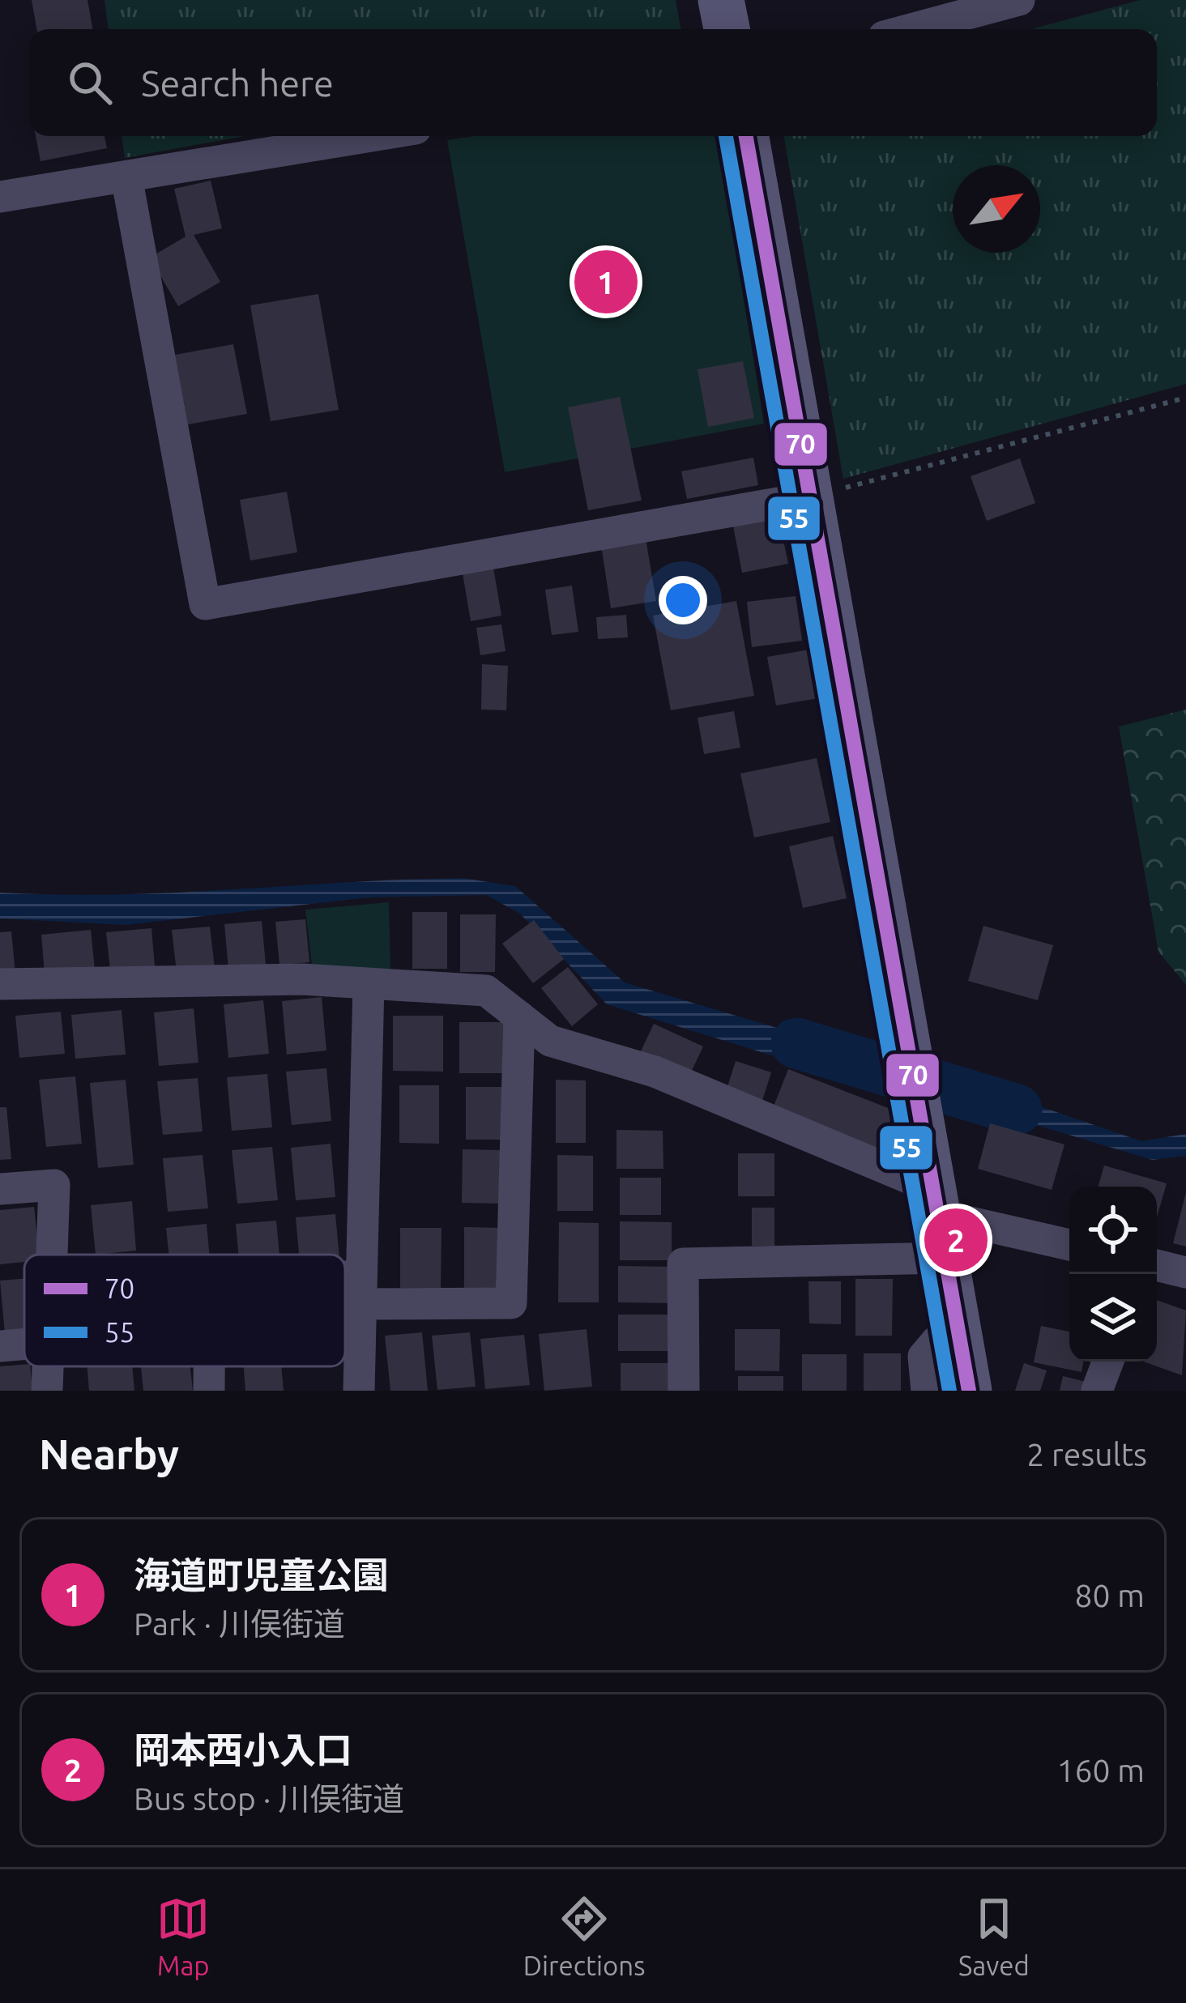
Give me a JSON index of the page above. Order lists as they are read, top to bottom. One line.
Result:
{"lines":["transit line 70","transit line 55"],"legend":["70","55"],"north":"top right","page":{"search":"Search here","pins":["1","2"],"heading":["Nearby","2 results"],"list":[{"mark":"1","name":"海道町児童公園","note":"Park · 川俣街道","value":"80 m"},{"mark":"2","name":"岡本西小入口","note":"Bus stop · 川俣街道","value":"160 m"}],"nav":["Map","Directions","Saved"]}}
